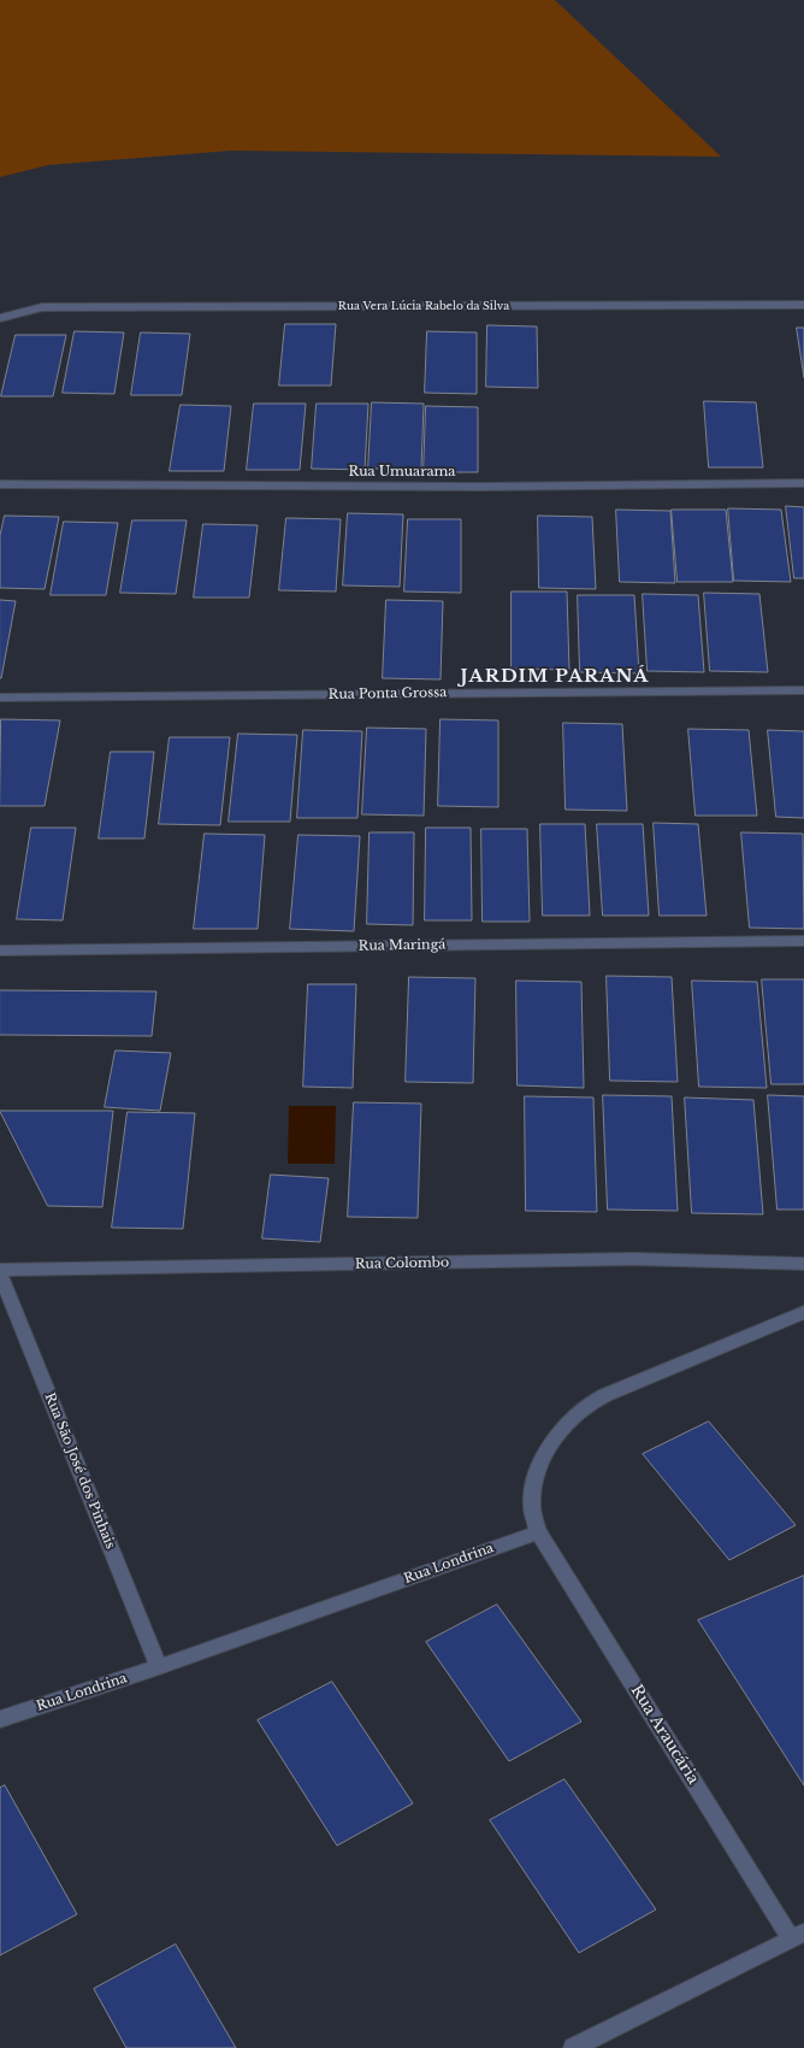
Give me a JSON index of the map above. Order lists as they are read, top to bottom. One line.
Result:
{"streets":{"street":["Rua Vera Lúcia Rabelo da Silva","Rua Umuarama","Rua Ponta Grossa","Rua Maringá","Rua Colombo","Rua São José dos Pinhais","Rua Londrina","Rua Araucária"]},"crossings":[["Rua São José dos Pinhais","Rua Londrina"],["Rua Londrina","Rua Araucária"]],"districts":["JARDIM PARANÁ"]}
